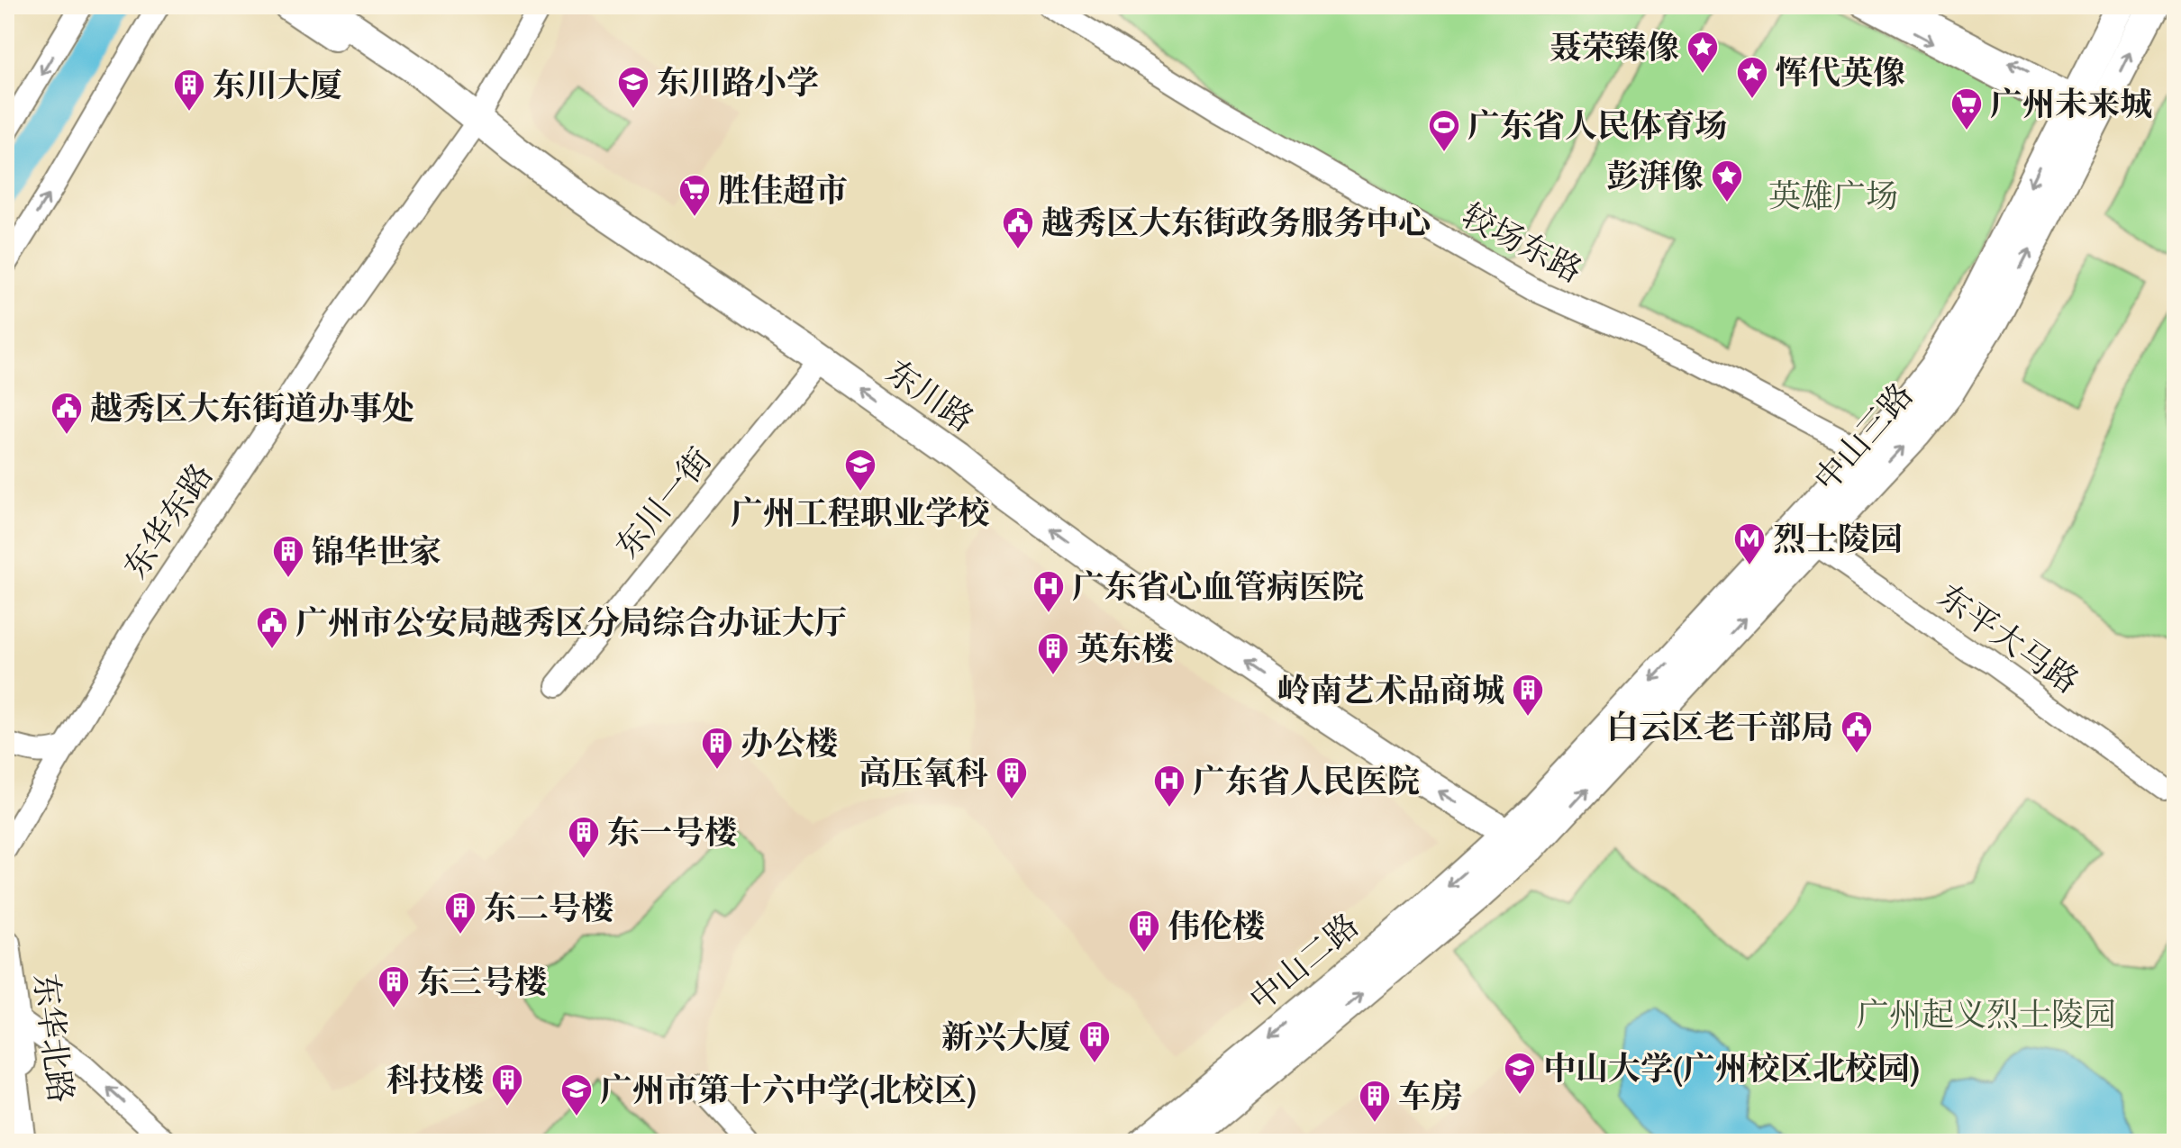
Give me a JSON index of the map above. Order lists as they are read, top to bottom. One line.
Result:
{"streets":{"main road":["东川路","中山三路","中山二路","东华北路"],"street":["较场东路","东川一街","东华东路","东平大马路"]},"crossings":[["较场东路","中山三路"],["东川路","中山三路"],["东川路","东川一街"],["东川路","东华东路"],["东川路","中山二路"],["中山三路","东平大马路"],["中山三路","中山二路"]],"one_way":["东川路"],"parks":["英雄广场","广州起义烈士陵园"],"places":{"place":["聂荣臻像","恽代英像","彭湃像"],"school or university":["东川路小学","广州工程职业学校","中山大学(广州校区北校园)","广州市第十六中学(北校区)"],"building":["东川大厦","锦华世家","英东楼","岭南艺术品商城","办公楼","高压氧科","东一号楼","东二号楼","伟伦楼","东三号楼","新兴大厦","科技楼","车房"],"supermarket":["广州未来城","胜佳超市"],"sports":["广东省人民体育场"],"public building":["越秀区大东街政务服务中心","越秀区大东街道办事处","广州市公安局越秀区分局综合办证大厅","白云区老干部局"],"metro station":["烈士陵园"],"hospital":["广东省心血管病医院","广东省人民医院"]}}
